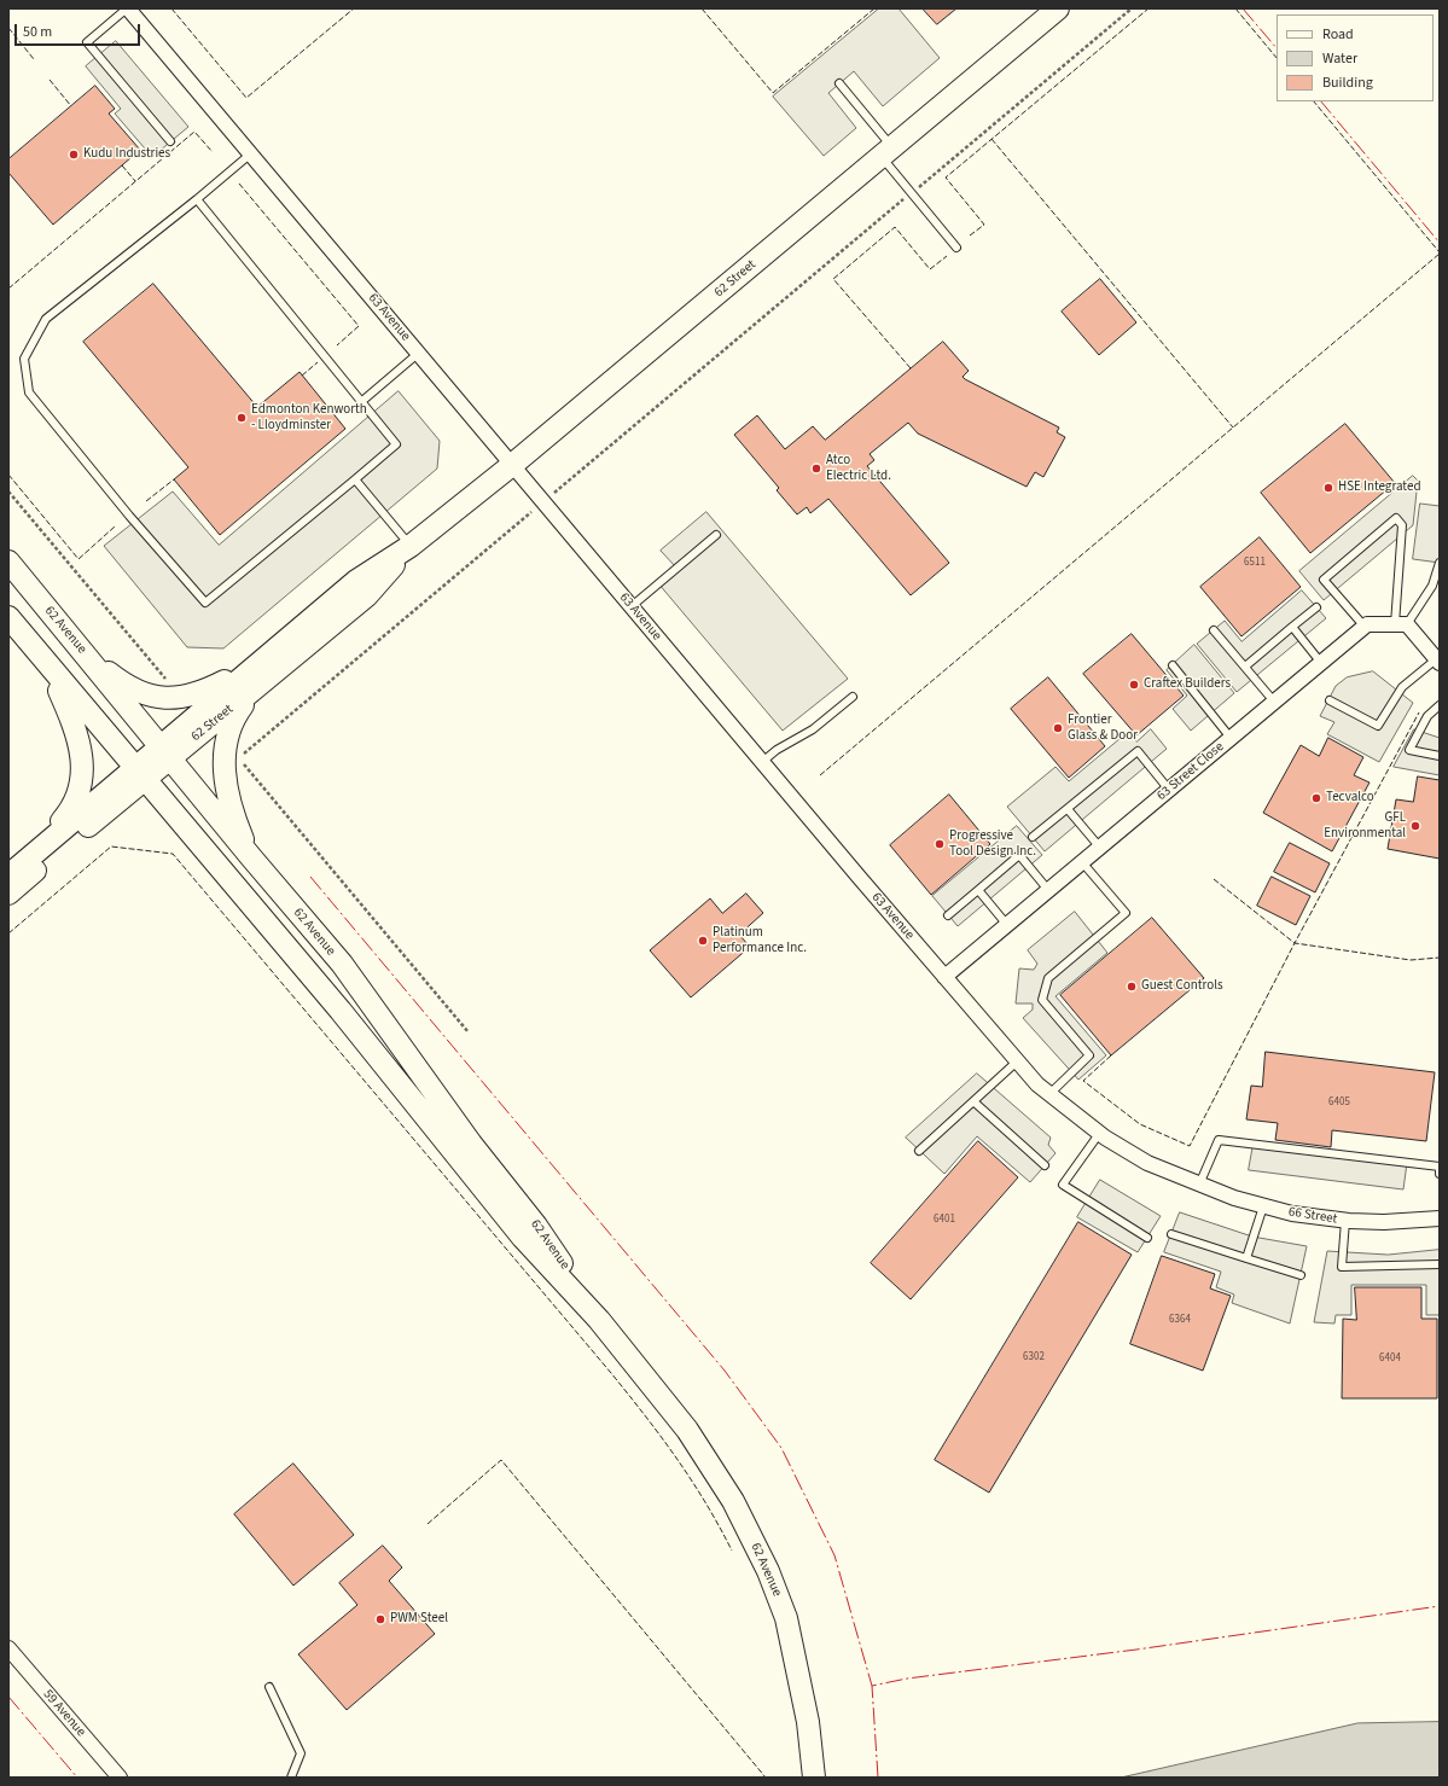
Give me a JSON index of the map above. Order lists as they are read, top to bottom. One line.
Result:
{"streets":{"main road":["62 Street","62 Avenue"],"street":["63 Avenue","63 Street Close","66 Street","59 Avenue"]},"crossings":[["62 Street","63 Avenue"],["62 Street","62 Avenue"],["63 Avenue","63 Street Close"],["63 Avenue","66 Street"]],"places":["Kudu Industries","Edmonton Kenworth - Lloydminster","Atco Electric Ltd.","HSE Integrated","Craftex Builders","Frontier Glass & Door","Tecvalco","GFL Environmental","Progressive Tool Design Inc.","Platinum Performance Inc.","Guest Controls","PWM Steel"],"house_numbers":["6511","6405","6401","6364","6302","6404"],"legend":["Road","Water","Building"],"scale_bar":"50 m"}
